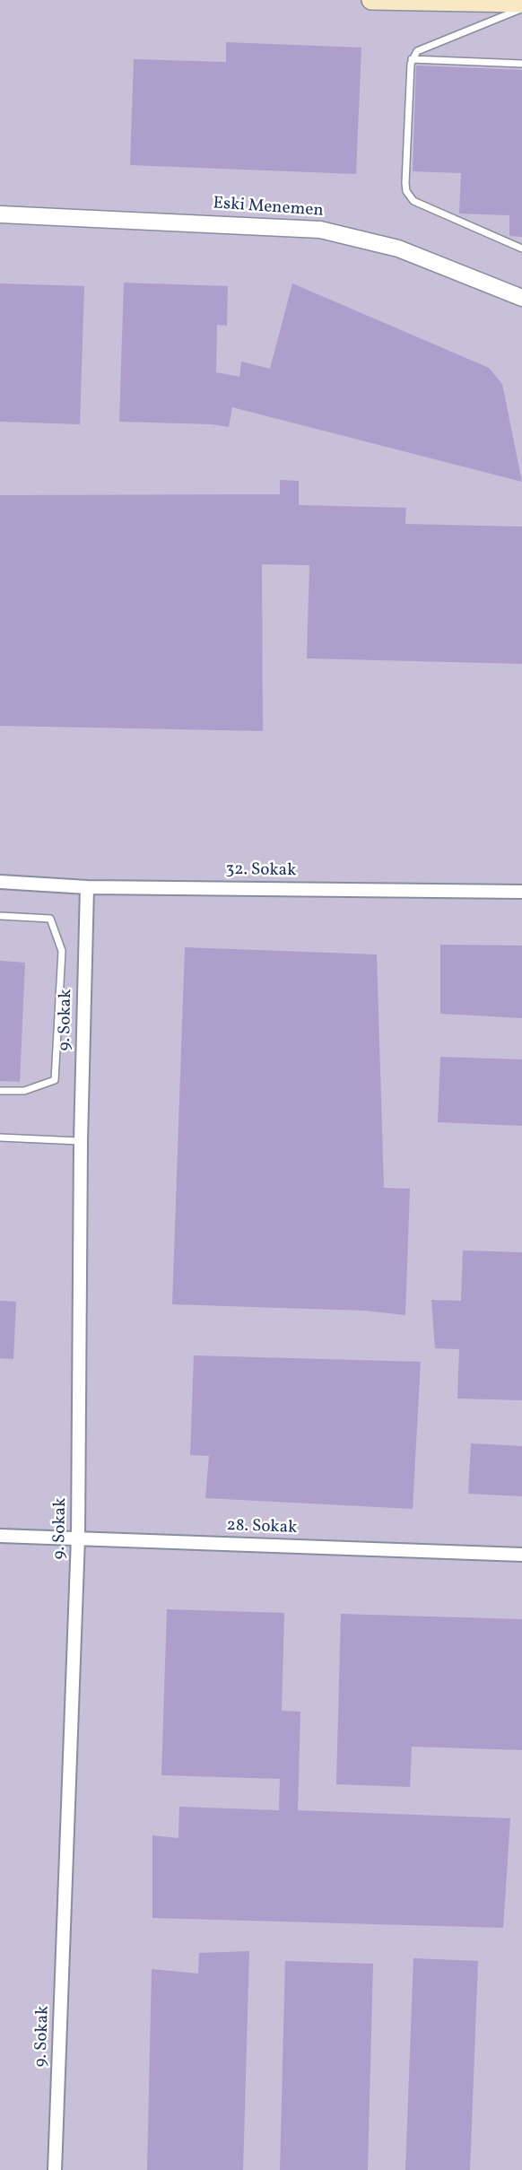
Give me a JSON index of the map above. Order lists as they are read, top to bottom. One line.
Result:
{"streets":{"street":["Eski Menemen","32. Sokak","9. Sokak","28. Sokak"]},"crossings":[["32. Sokak","9. Sokak"],["9. Sokak","28. Sokak"]]}
